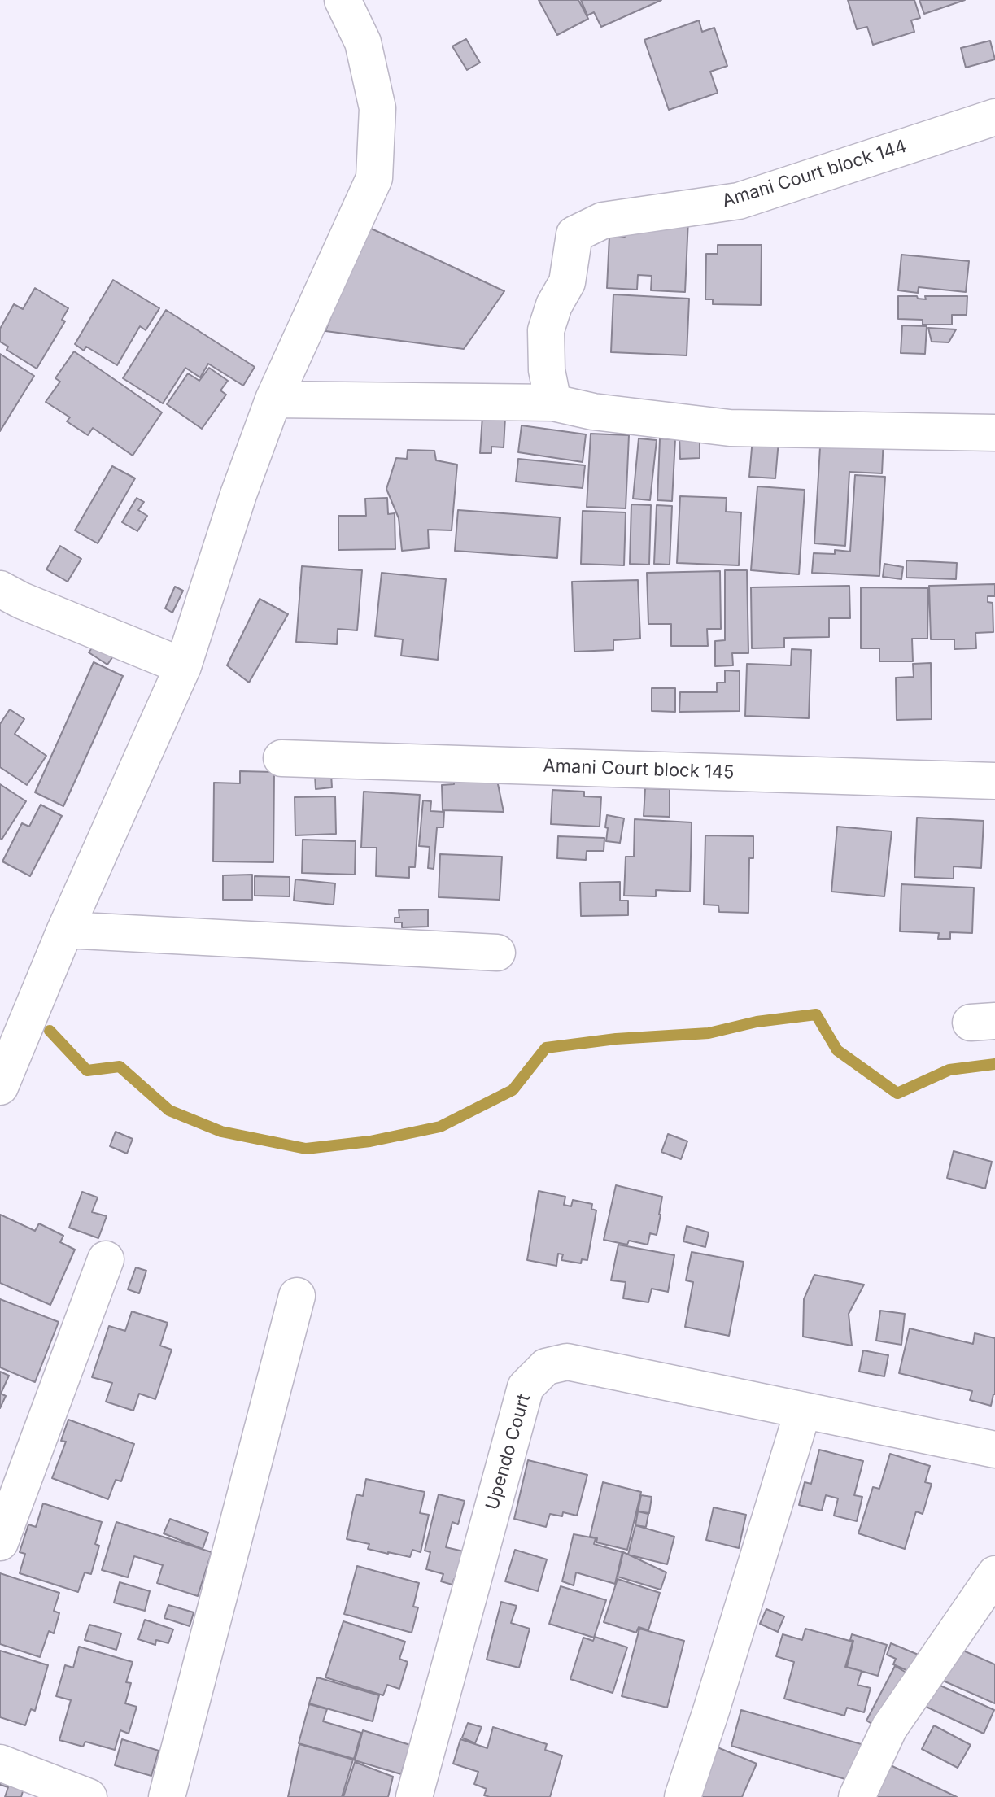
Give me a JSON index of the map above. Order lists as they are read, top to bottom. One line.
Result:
{"streets":{"street":["Amani Court block 144","Amani Court block 145","Upendo Court"]}}
